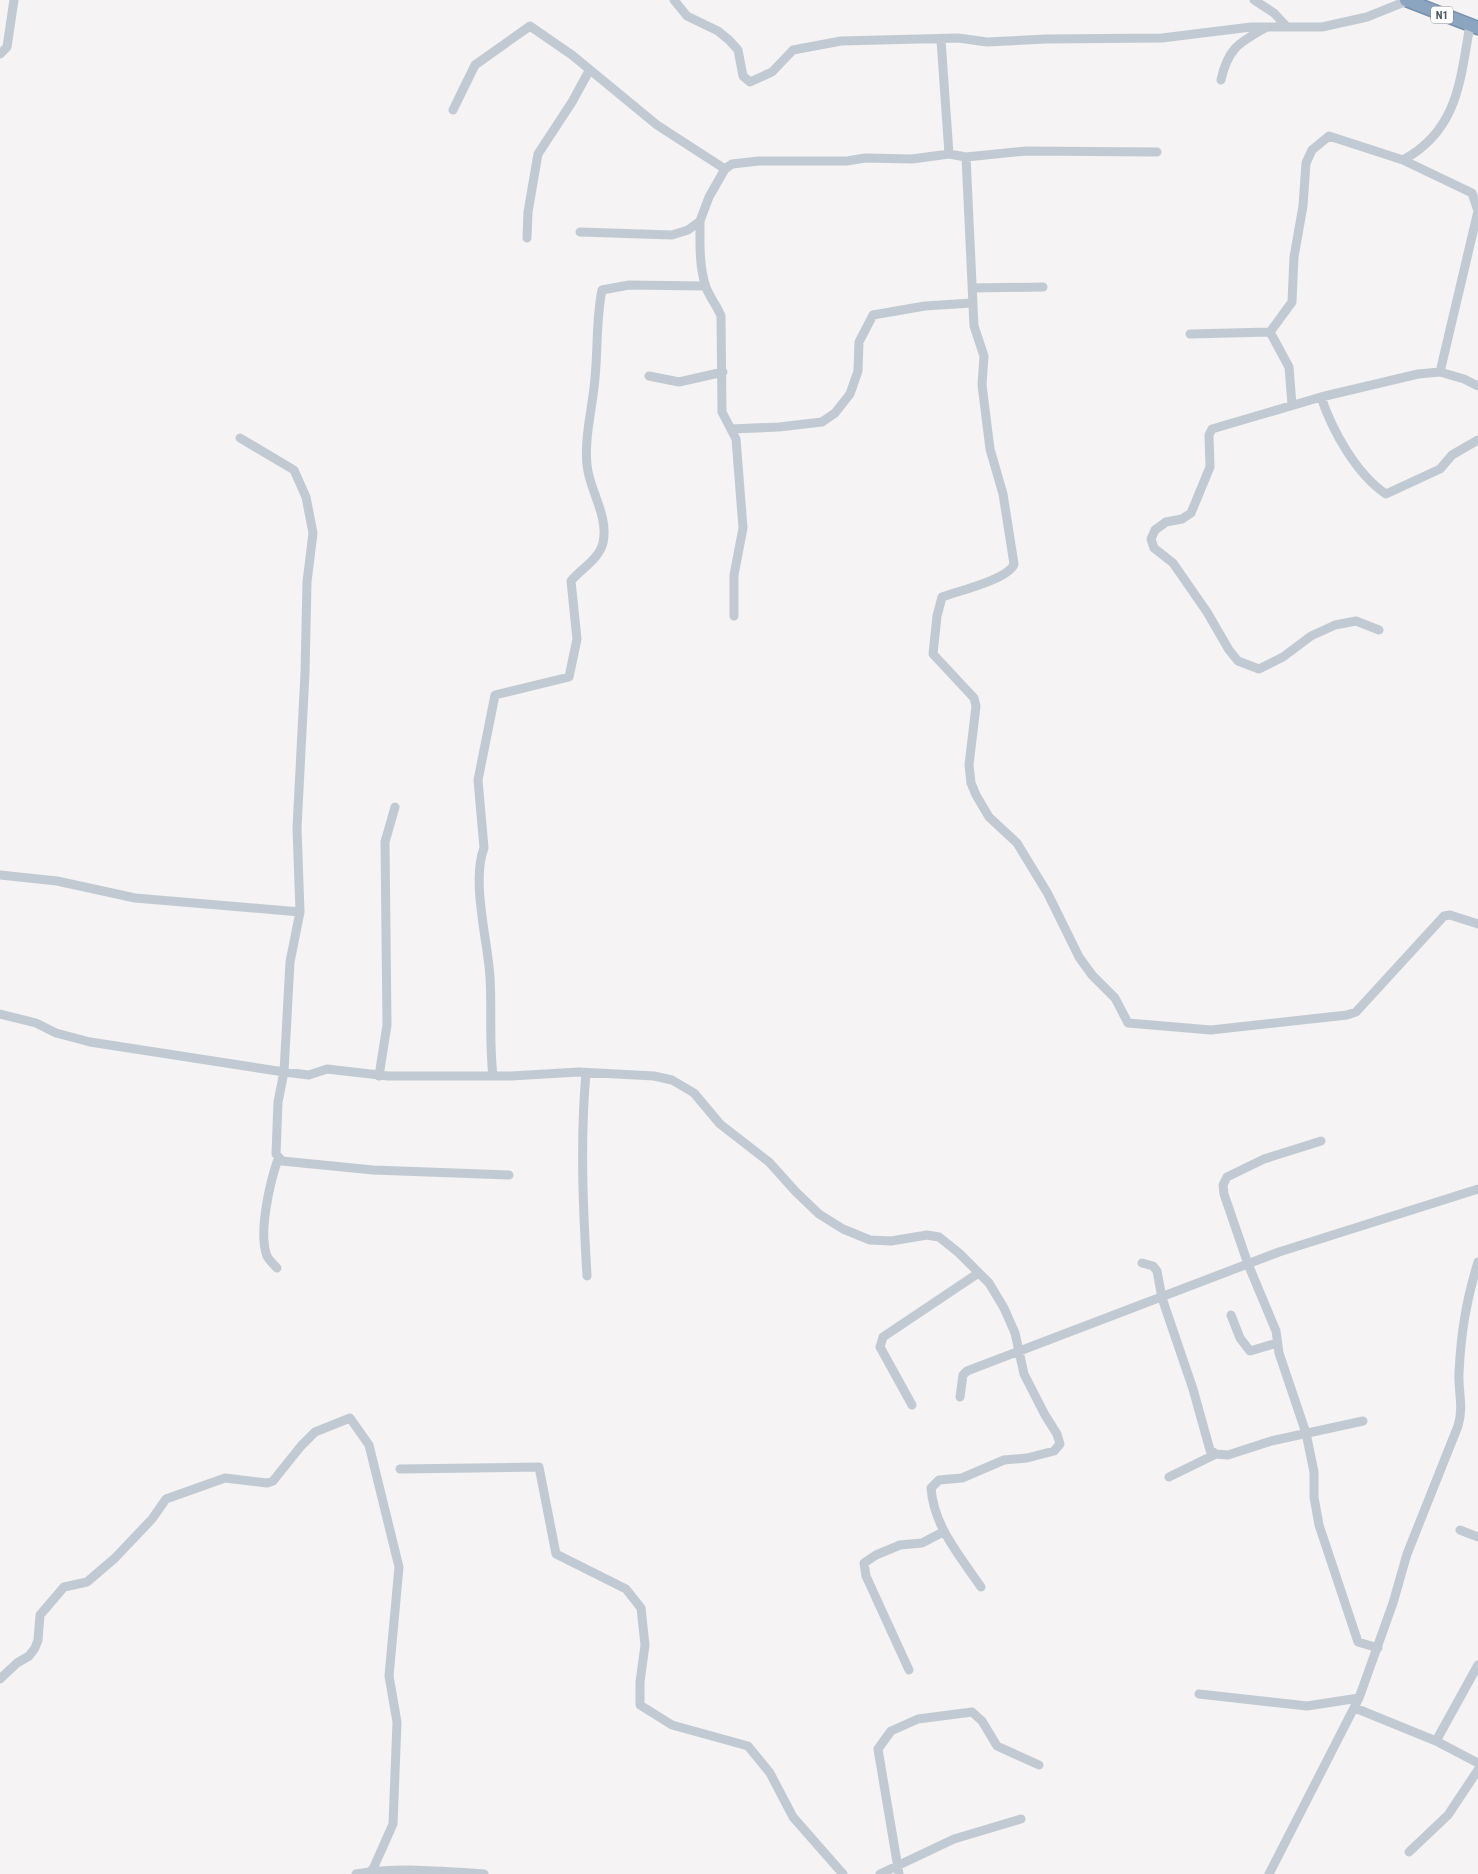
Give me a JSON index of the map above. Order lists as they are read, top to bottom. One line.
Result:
{"streets":{"highway":["N1"]}}
